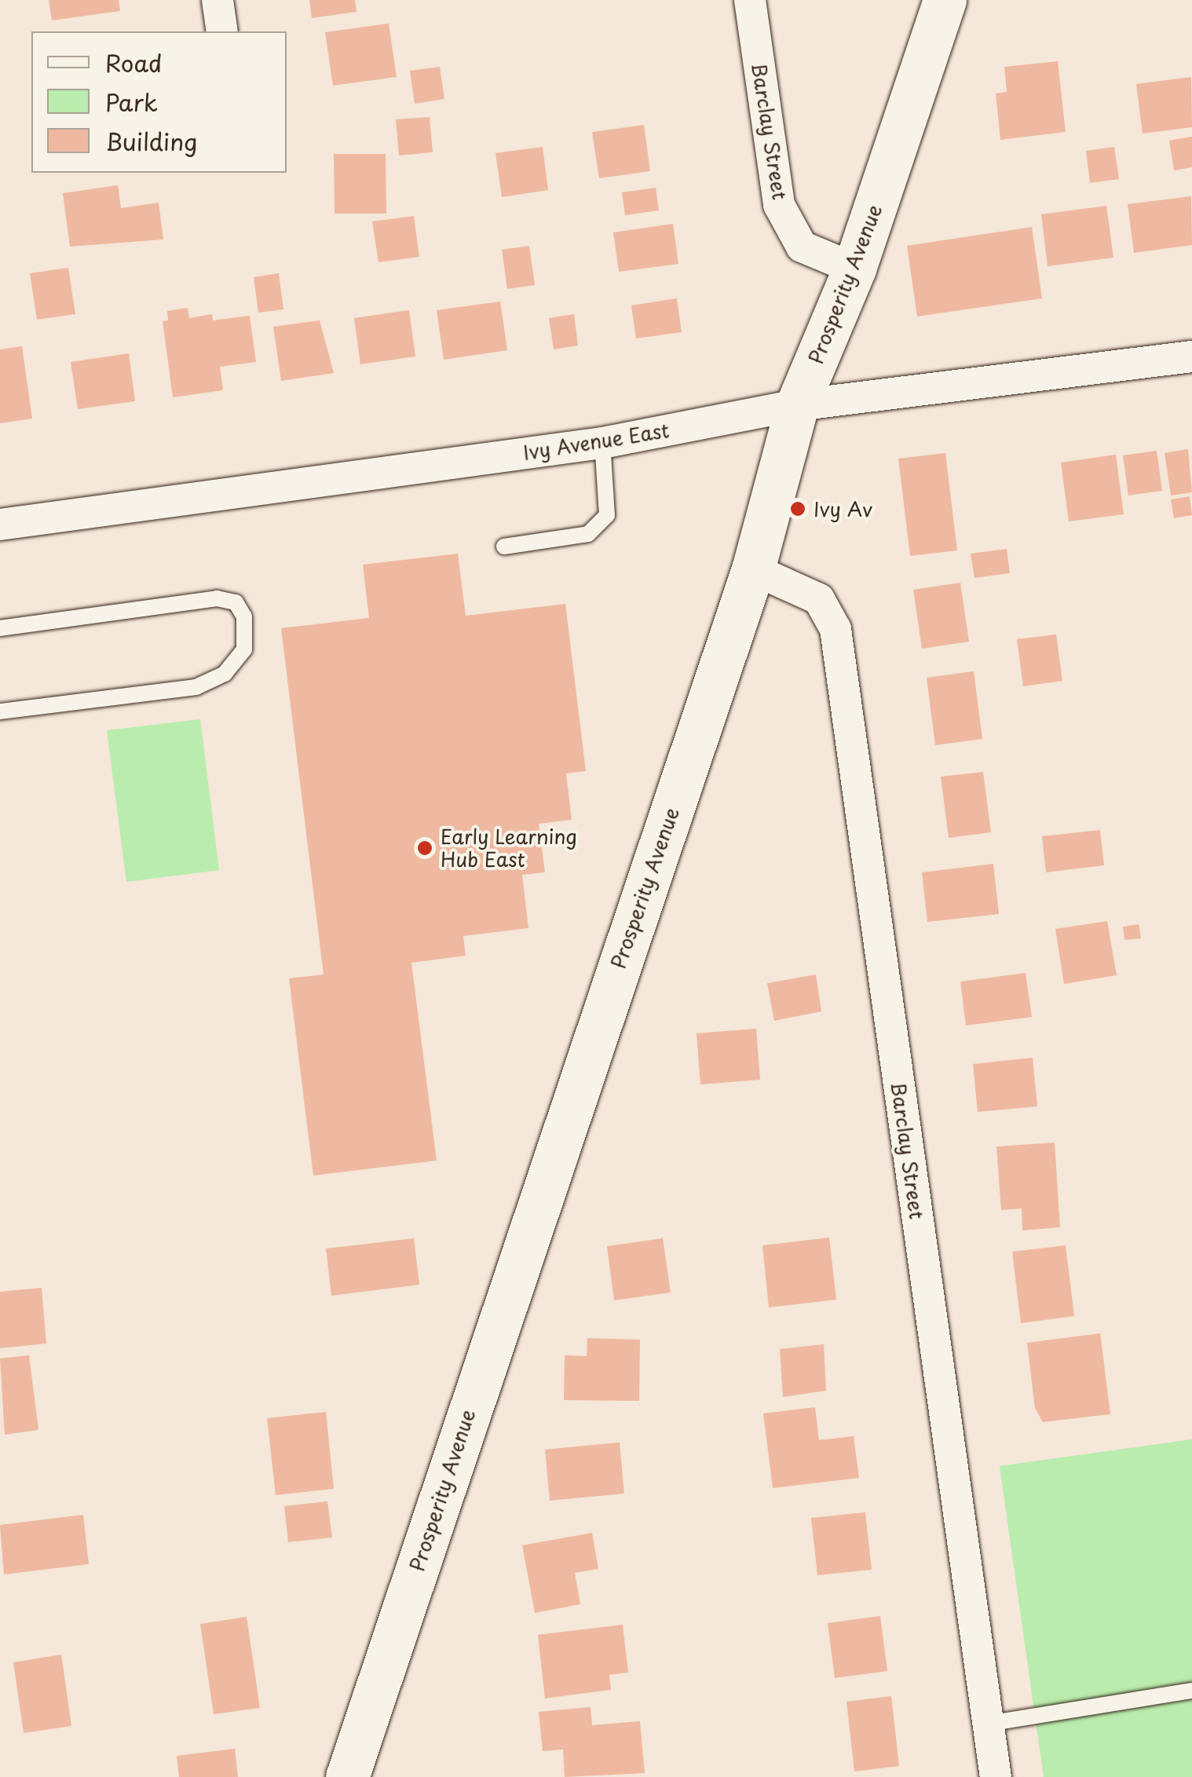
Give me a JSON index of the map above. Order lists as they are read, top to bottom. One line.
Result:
{"streets":{"street":["Barclay Street","Prosperity Avenue","Ivy Avenue East"]},"crossings":[["Barclay Street","Prosperity Avenue"],["Prosperity Avenue","Ivy Avenue East"]],"places":["Ivy Av","Early Learning Hub East"],"legend":["Road","Park","Building"]}
